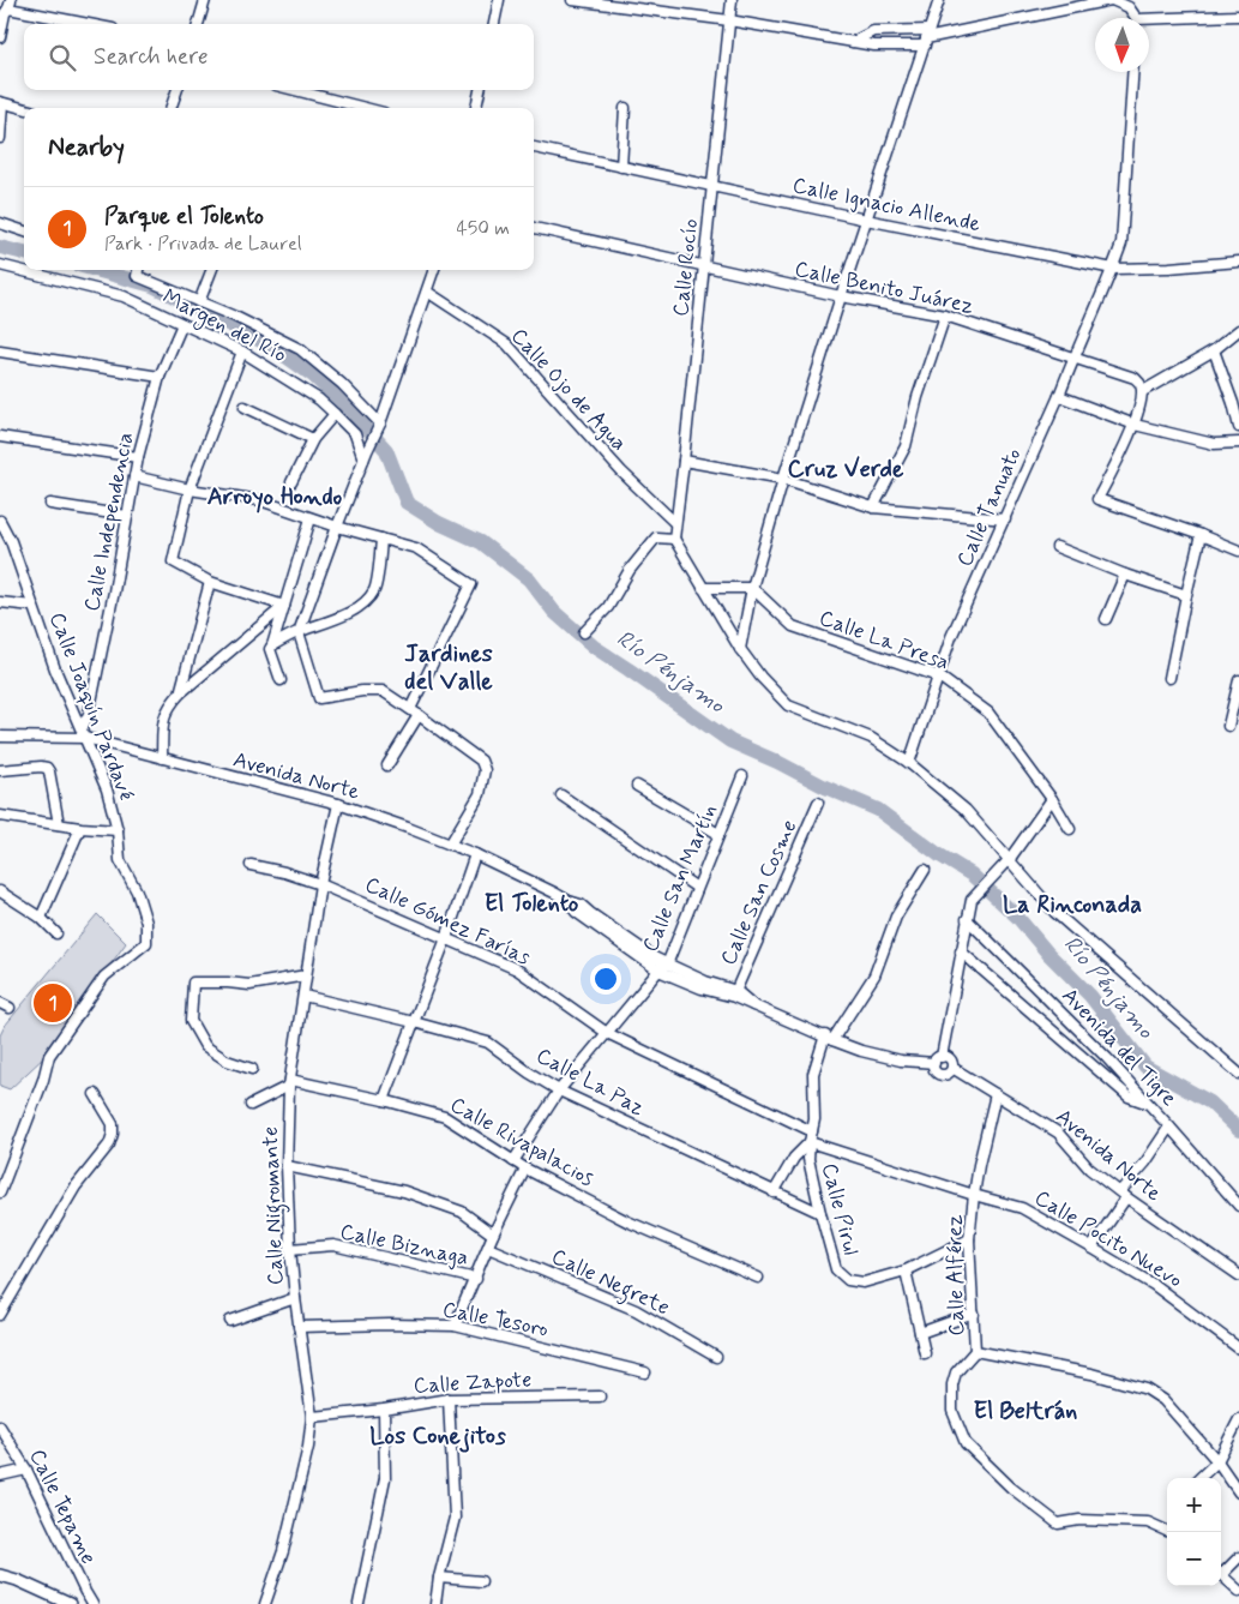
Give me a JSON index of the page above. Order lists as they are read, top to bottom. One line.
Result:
{"streets":{"street":["Calle Ignacio Allende","Calle Rocío","Calle Benito Juárez","Margen del Río","Calle Ojo de Agua","Calle Tanuato","Calle Independencia","Calle La Presa","Calle Joaquín Pardavé","Avenida Norte","Calle San Martín","Calle San Cosme","Calle Gómez Farías","Avenida del Tigre","Calle La Paz","Calle Rivapalacios","Calle Nigromante","Calle Pirul","Calle Pocito Nuevo","Calle Biznaga","Calle Alférez","Calle Negrete","Calle Tesoro","Calle Zapote","Calle Tepame"]},"crossings":[["Calle Ignacio Allende","Calle Rocío"],["Calle Ignacio Allende","Calle Tanuato"],["Calle Rocío","Calle Benito Juárez"],["Calle Rocío","Calle Ojo de Agua"],["Calle Benito Juárez","Calle Tanuato"],["Margen del Río","Calle Independencia"],["Calle Tanuato","Calle La Presa"],["Calle Independencia","Calle Joaquín Pardavé"],["Calle Independencia","Avenida Norte"],["Calle Joaquín Pardavé","Avenida Norte"],["Avenida Norte","Calle San Martín"],["Avenida Norte","Calle San Cosme"],["Avenida Norte","Calle Nigromante"],["Avenida Norte","Calle Pirul"],["Avenida Norte","Calle Alférez"],["Calle San Martín","Calle Gómez Farías"],["Calle San Martín","Calle La Paz"],["Calle San Martín","Calle Rivapalacios"],["Calle Gómez Farías","Calle Nigromante"],["Calle Gómez Farías","Calle Pirul"],["Calle La Paz","Calle Nigromante"],["Calle La Paz","Calle Pirul"],["Calle Rivapalacios","Calle Nigromante"],["Calle Nigromante","Calle Biznaga"],["Calle Nigromante","Calle Tesoro"],["Calle Nigromante","Calle Zapote"],["Calle Pirul","Calle Pocito Nuevo"],["Calle Pocito Nuevo","Calle Alférez"]],"districts":["Cruz Verde","Arroyo Hondo","Jardines del Valle","El Tolento","La Rinconada","El Beltrán","Los Conejitos"],"water":["Río Pénjamo"],"north":"bottom","page":{"search":"Search here","heading":"Nearby","list":[{"mark":"1","name":"Parque el Tolento","note":"Park · Privada de Laurel","value":"450 m"}],"pins":"1","map_buttons":["+","−"]}}
